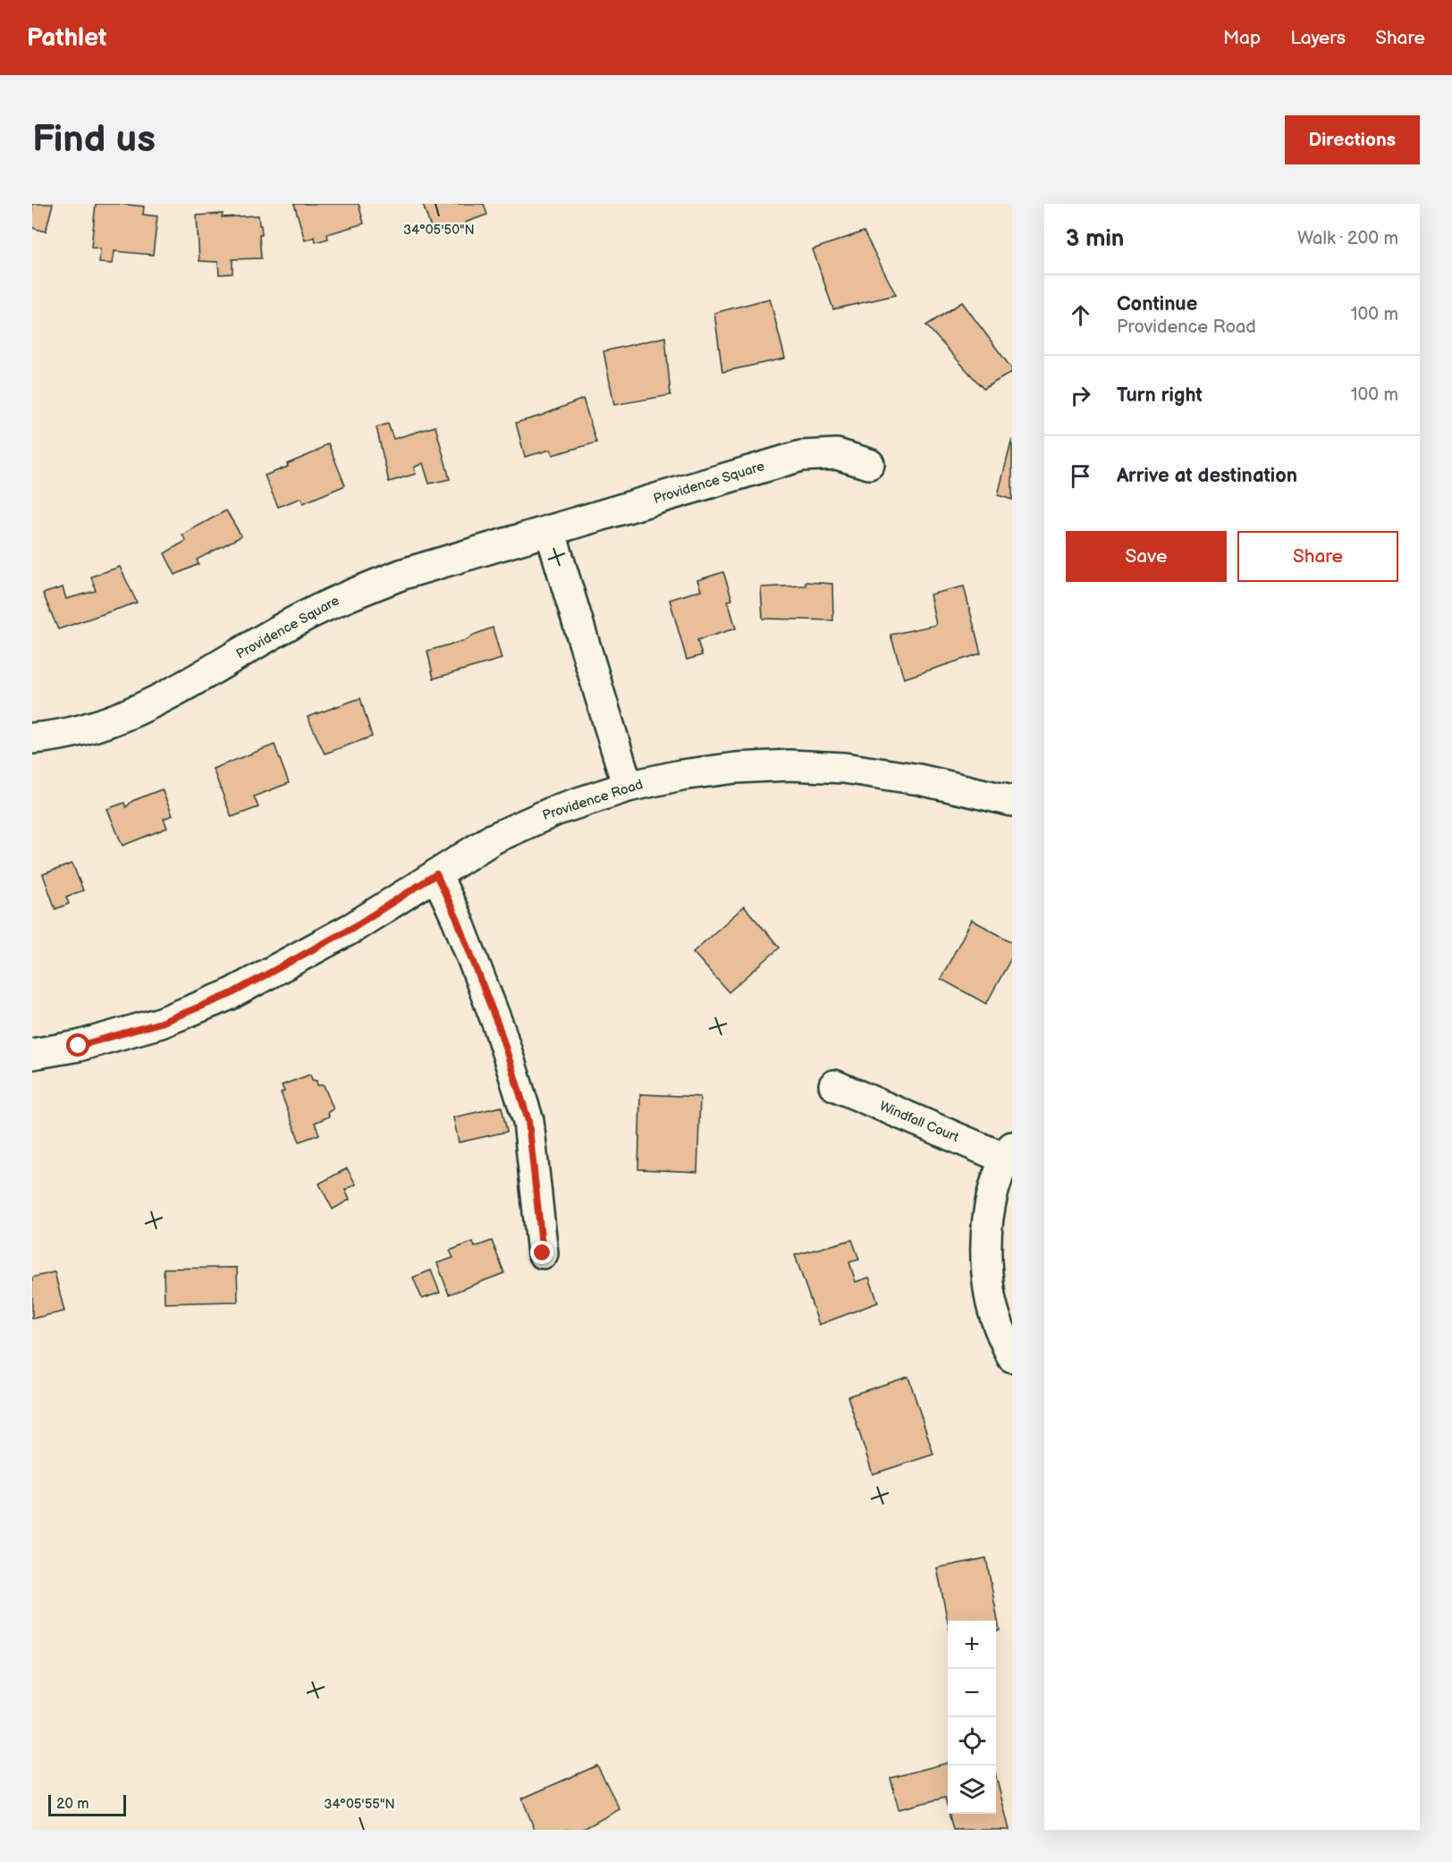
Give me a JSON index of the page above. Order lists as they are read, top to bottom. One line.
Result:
{"streets":{"street":["Providence Square","Providence Road","Windfall Court"]},"scale_bar":"20 m","page":{"header":"Pathlet","nav":["Map","Layers","Share"],"buttons":["Directions",["Save","Share"]],"title":"Find us","heading":["3 min","Walk · 200 m"],"list":[["Continue","Providence Road","100 m"],["Turn right","100 m"],"Arrive at destination"],"map_buttons":["+","−"],"scale":"20 m"},"coordinates":["34°05'50\"N","34°05'55\"N"]}
